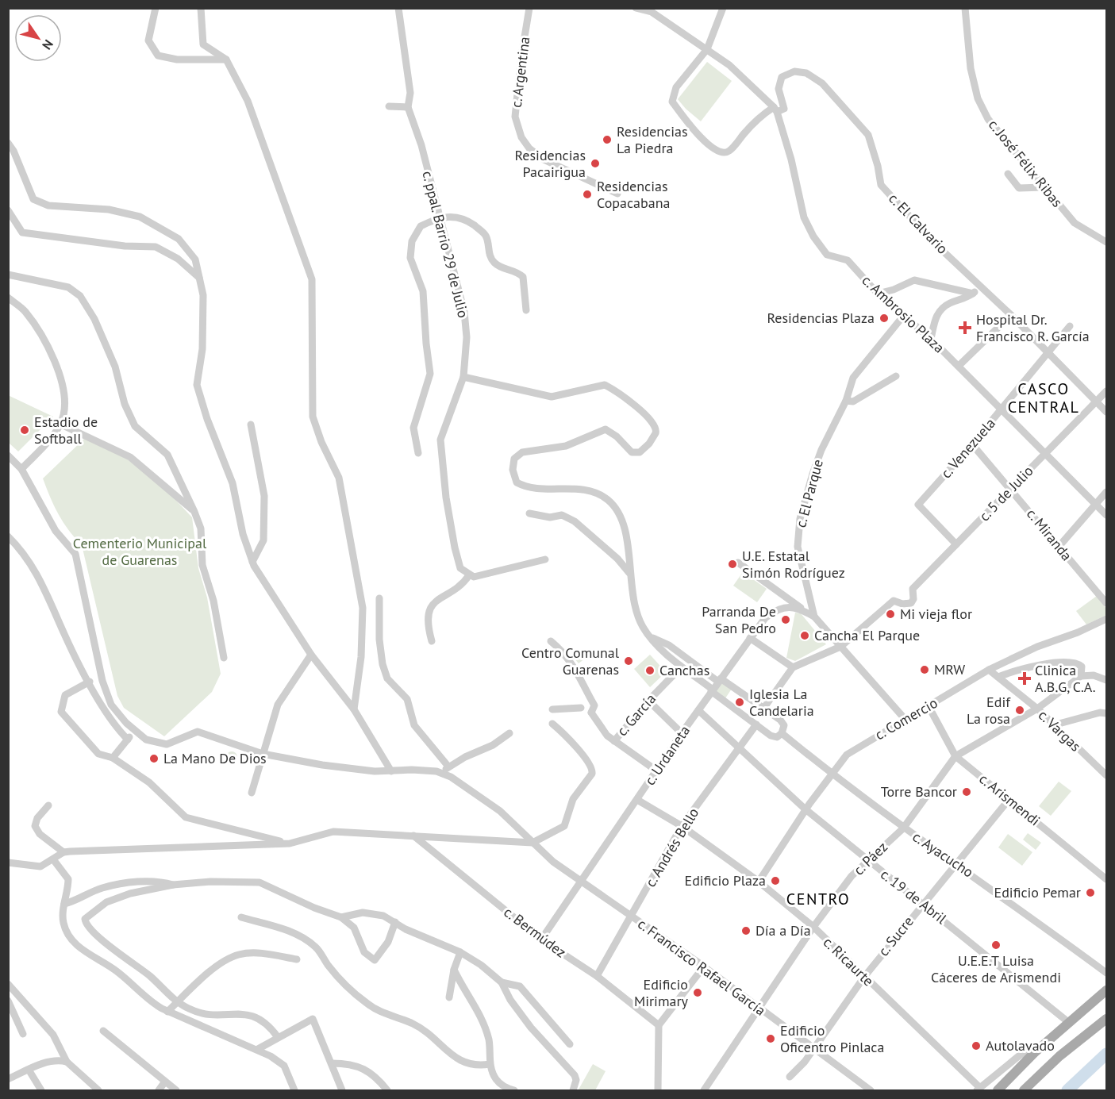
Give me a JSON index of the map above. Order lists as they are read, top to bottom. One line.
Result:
{"streets":{"street":["c. Argentina","c. José Félix Ribas","c. El Calvario","c. ppal. Barrio 29 de Julio","c. Ambrosio Plaza","c. Venezuela","c. El Parque","c. 5 de Julio","c. Miranda","c. García","c. Comercio","c. Vargas","c. Urdaneta","c. Arismendi","c. Andrés Bello","c. Ayacucho","c. Páez","c. 19 de Abril","c. Bermúdez","c. Sucre","c. Ricaurte","c. Francisco Rafael García"]},"crossings":[["c. El Calvario","c. Ambrosio Plaza"],["c. Ambrosio Plaza","c. Venezuela"],["c. Ambrosio Plaza","c. El Parque"],["c. Ambrosio Plaza","c. 5 de Julio"],["c. Venezuela","c. 5 de Julio"],["c. Venezuela","c. Miranda"],["c. El Parque","c. 5 de Julio"],["c. El Parque","c. Comercio"],["c. El Parque","c. Urdaneta"],["c. 5 de Julio","c. Miranda"],["c. Comercio","c. Vargas"],["c. Comercio","c. Arismendi"],["c. Comercio","c. Ayacucho"],["c. Comercio","c. 19 de Abril"],["c. Comercio","c. Ricaurte"],["c. Vargas","c. Páez"],["c. Urdaneta","c. Ayacucho"],["c. Urdaneta","c. 19 de Abril"],["c. Urdaneta","c. Bermúdez"],["c. Urdaneta","c. Ricaurte"],["c. Urdaneta","c. Francisco Rafael García"],["c. Arismendi","c. Páez"],["c. Arismendi","c. Sucre"],["c. Andrés Bello","c. Ayacucho"],["c. Andrés Bello","c. 19 de Abril"],["c. Andrés Bello","c. Bermúdez"],["c. Andrés Bello","c. Ricaurte"],["c. Andrés Bello","c. Francisco Rafael García"],["c. Ayacucho","c. Páez"],["c. Ayacucho","c. Sucre"],["c. Páez","c. 19 de Abril"],["c. Páez","c. Ricaurte"],["c. Páez","c. Francisco Rafael García"],["c. 19 de Abril","c. Sucre"],["c. Sucre","c. Ricaurte"],["c. Sucre","c. Francisco Rafael García"]],"districts":["CASCO CENTRAL","CENTRO"],"parks":["Cementerio Municipal de Guarenas"],"places":{"other":["Residencias La Piedra","Residencias Pacairigua","Residencias Copacabana","Residencias Plaza","Estadio de Softball","U.E. Estatal Simón Rodríguez","Mi vieja flor","Parranda De San Pedro","Cancha El Parque","Centro Comunal Guarenas","MRW","Canchas","Iglesia La Candelaria","Edif La rosa","La Mano De Dios","Torre Bancor","Edificio Plaza","Edificio Pemar","Día a Día","U.E.E.T Luisa Cáceres de Arismendi","Edificio Mirimary","Edificio Oficentro Pinlaca","Autolavado"],"health":["Hospital Dr. Francisco R. García","Clinica A.B.G, C.A."]},"north":"bottom right"}
